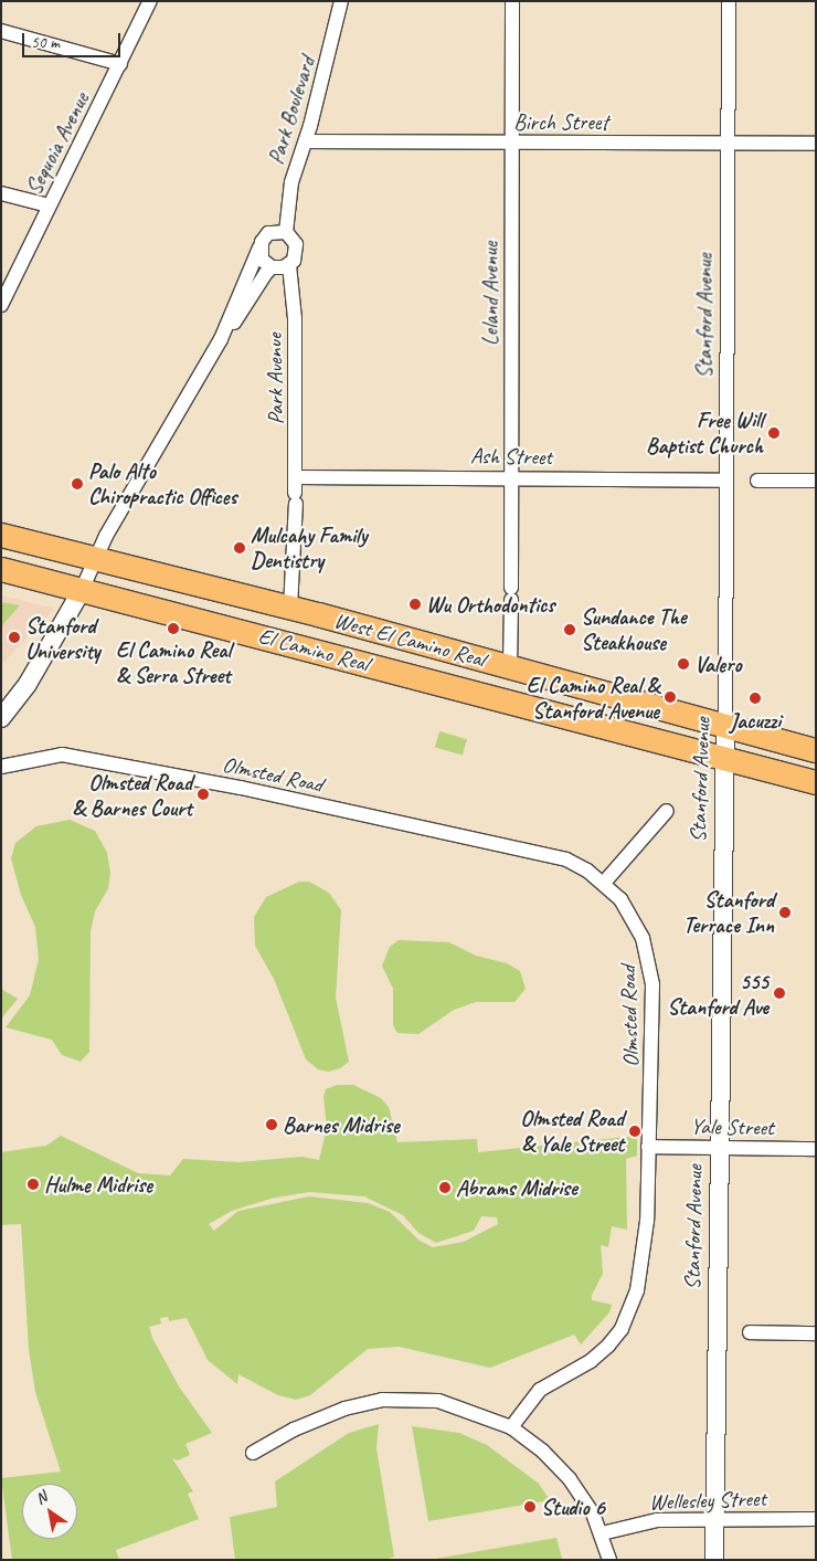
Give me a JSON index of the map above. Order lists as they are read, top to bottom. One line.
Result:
{"streets":{"main road":["West El Camino Real","El Camino Real"],"street":["Park Boulevard","Birch Street","Sequoia Avenue","Leland Avenue","Stanford Avenue","Park Avenue","Ash Street","Olmsted Road","Yale Street","Wellesley Street"]},"crossings":[["Park Boulevard","Birch Street"],["Park Boulevard","Park Avenue"],["Birch Street","Leland Avenue"],["Birch Street","Stanford Avenue"],["Leland Avenue","Ash Street"],["Leland Avenue","West El Camino Real"],["Stanford Avenue","Ash Street"],["Stanford Avenue","West El Camino Real"],["Stanford Avenue","El Camino Real"],["Stanford Avenue","Yale Street"],["Stanford Avenue","Wellesley Street"],["Park Avenue","Ash Street"],["Park Avenue","West El Camino Real"],["Olmsted Road","Yale Street"]],"places":["Free Will Baptist Church","Palo Alto Chiropractic Offices","Mulcahy Family Dentistry","Wu Orthodontics","El Camino Real & Serra Street","Sundance The Steakhouse","Stanford University","Valero","El Camino Real & Stanford Avenue","Jacuzzi","Olmsted Road & Barnes Court","Stanford Terrace Inn","555 Stanford Ave","Barnes Midrise","Olmsted Road & Yale Street","Hulme Midrise","Abrams Midrise","Studio 6"],"scale_bar":"50 m","north":"top left"}
